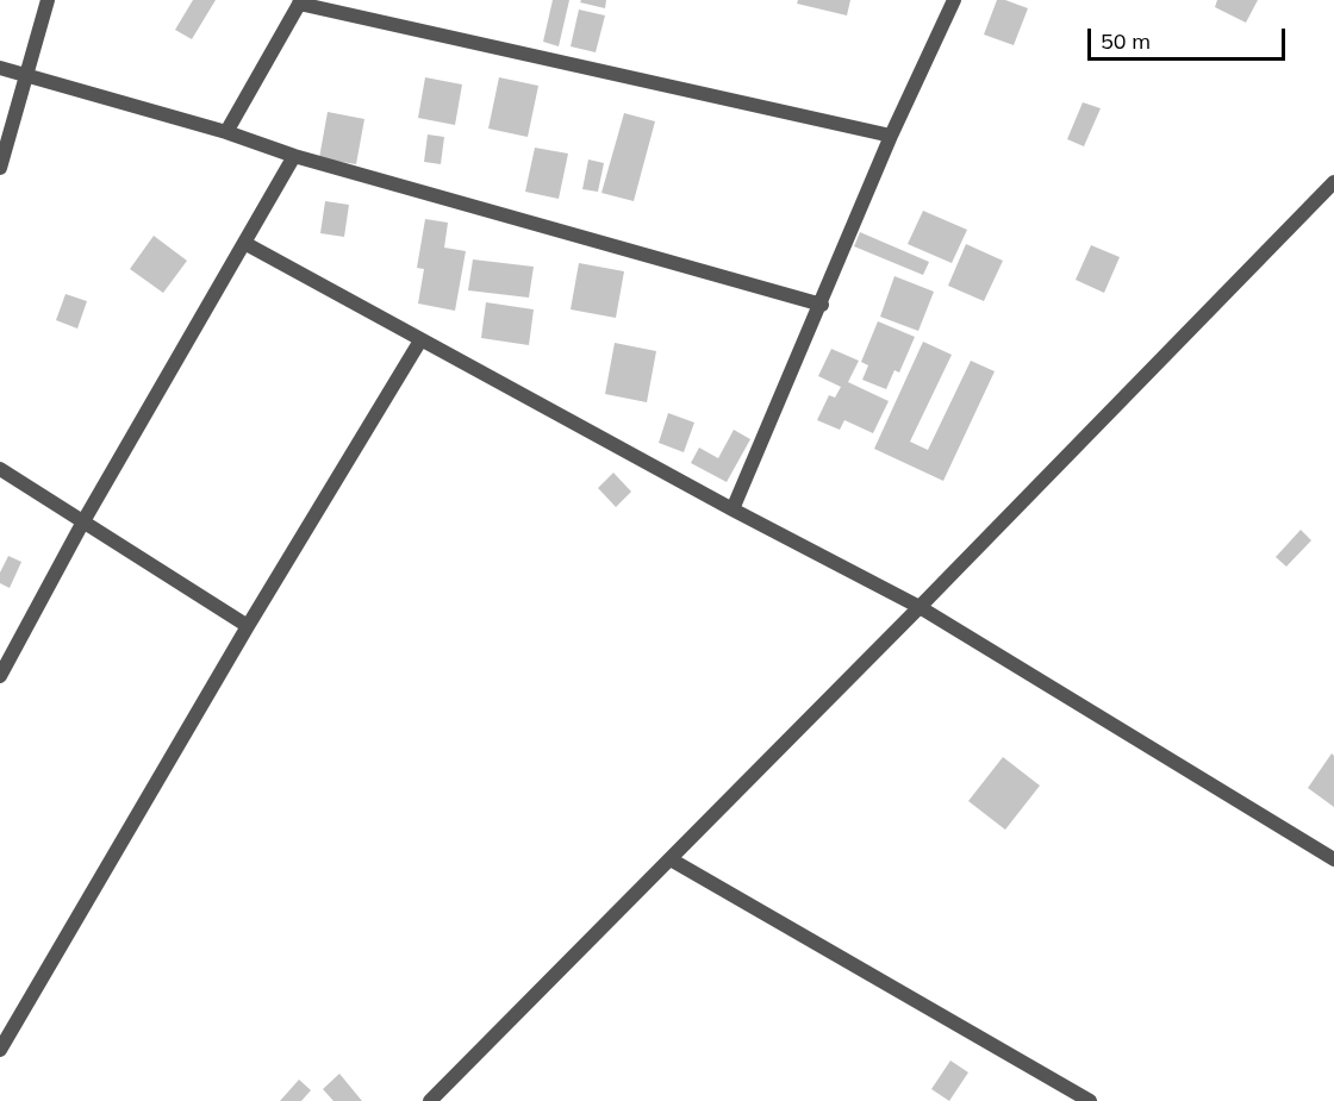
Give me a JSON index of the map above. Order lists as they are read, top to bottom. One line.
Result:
{"scale_bar":"50 m"}
